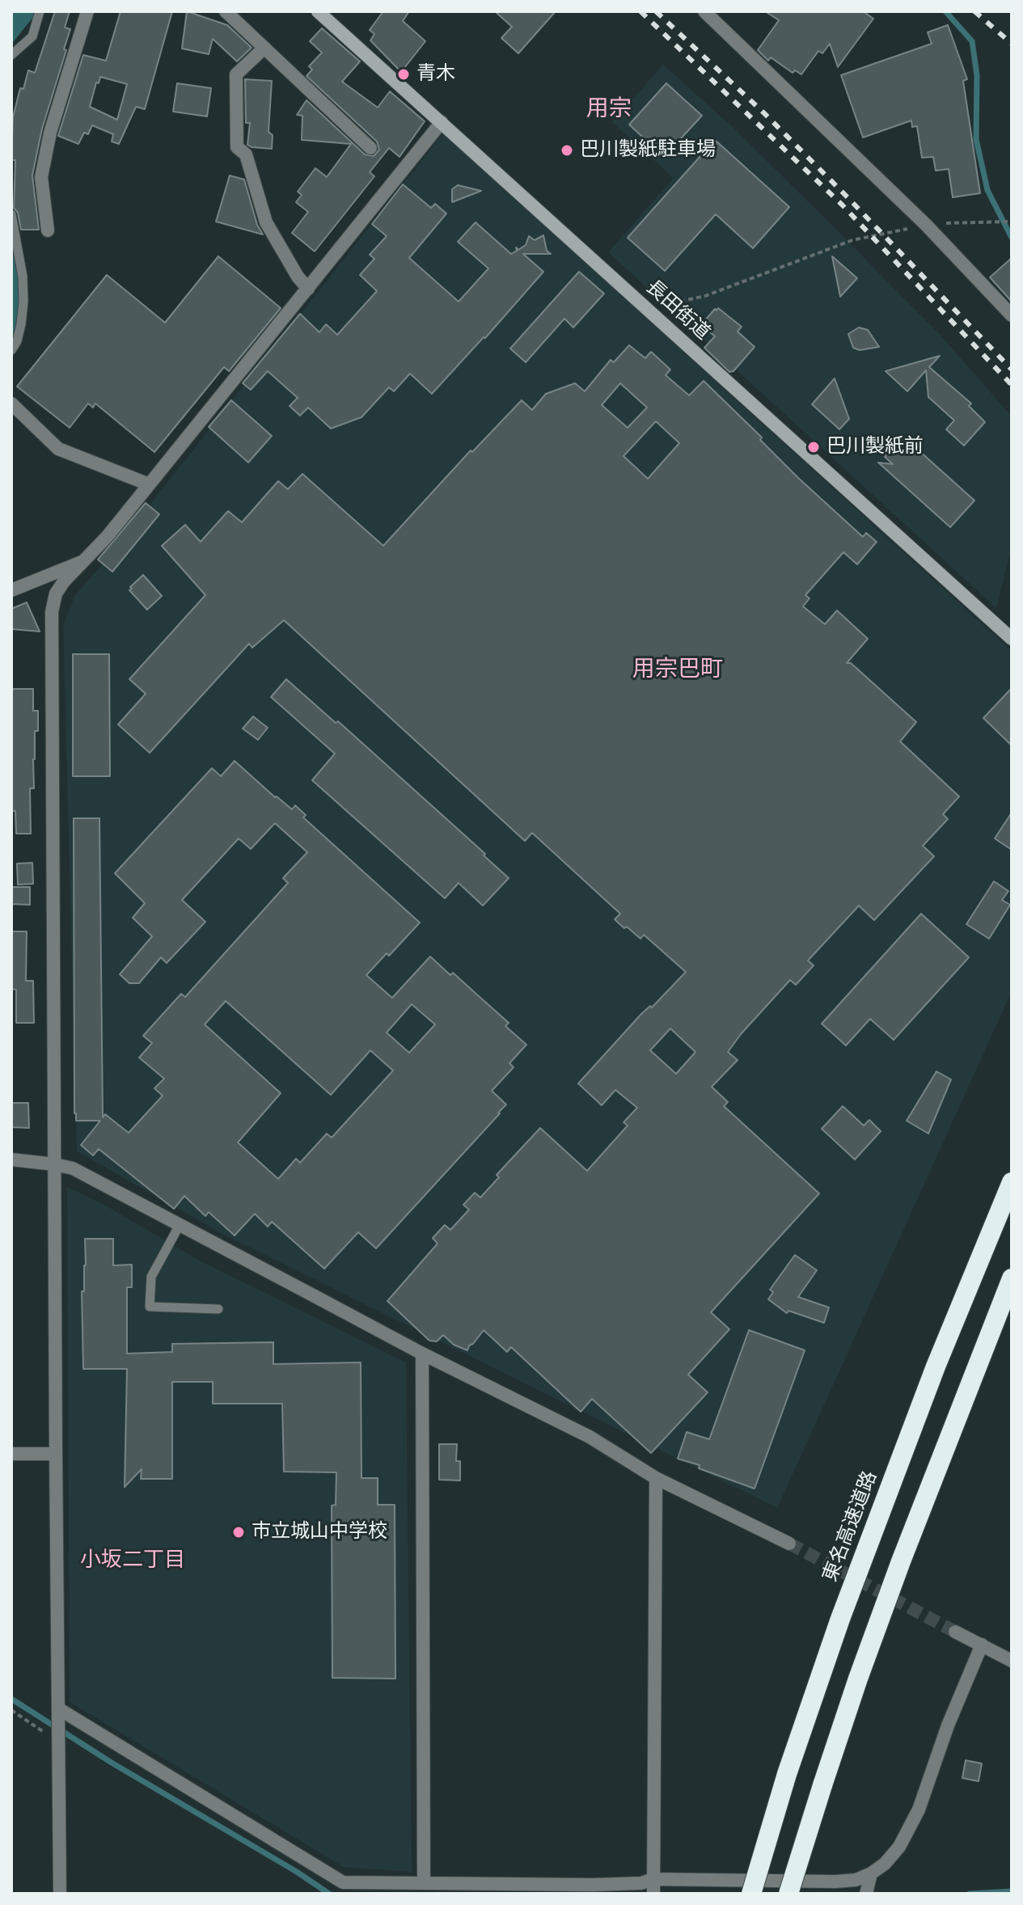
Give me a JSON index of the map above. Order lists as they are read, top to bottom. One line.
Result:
{"streets":{"highway":["東名高速道路"],"main road":["長田街道"]},"districts":["用宗","用宗巴町","小坂二丁目"],"places":["青木","巴川製紙駐車場","巴川製紙前","市立城山中学校"]}
